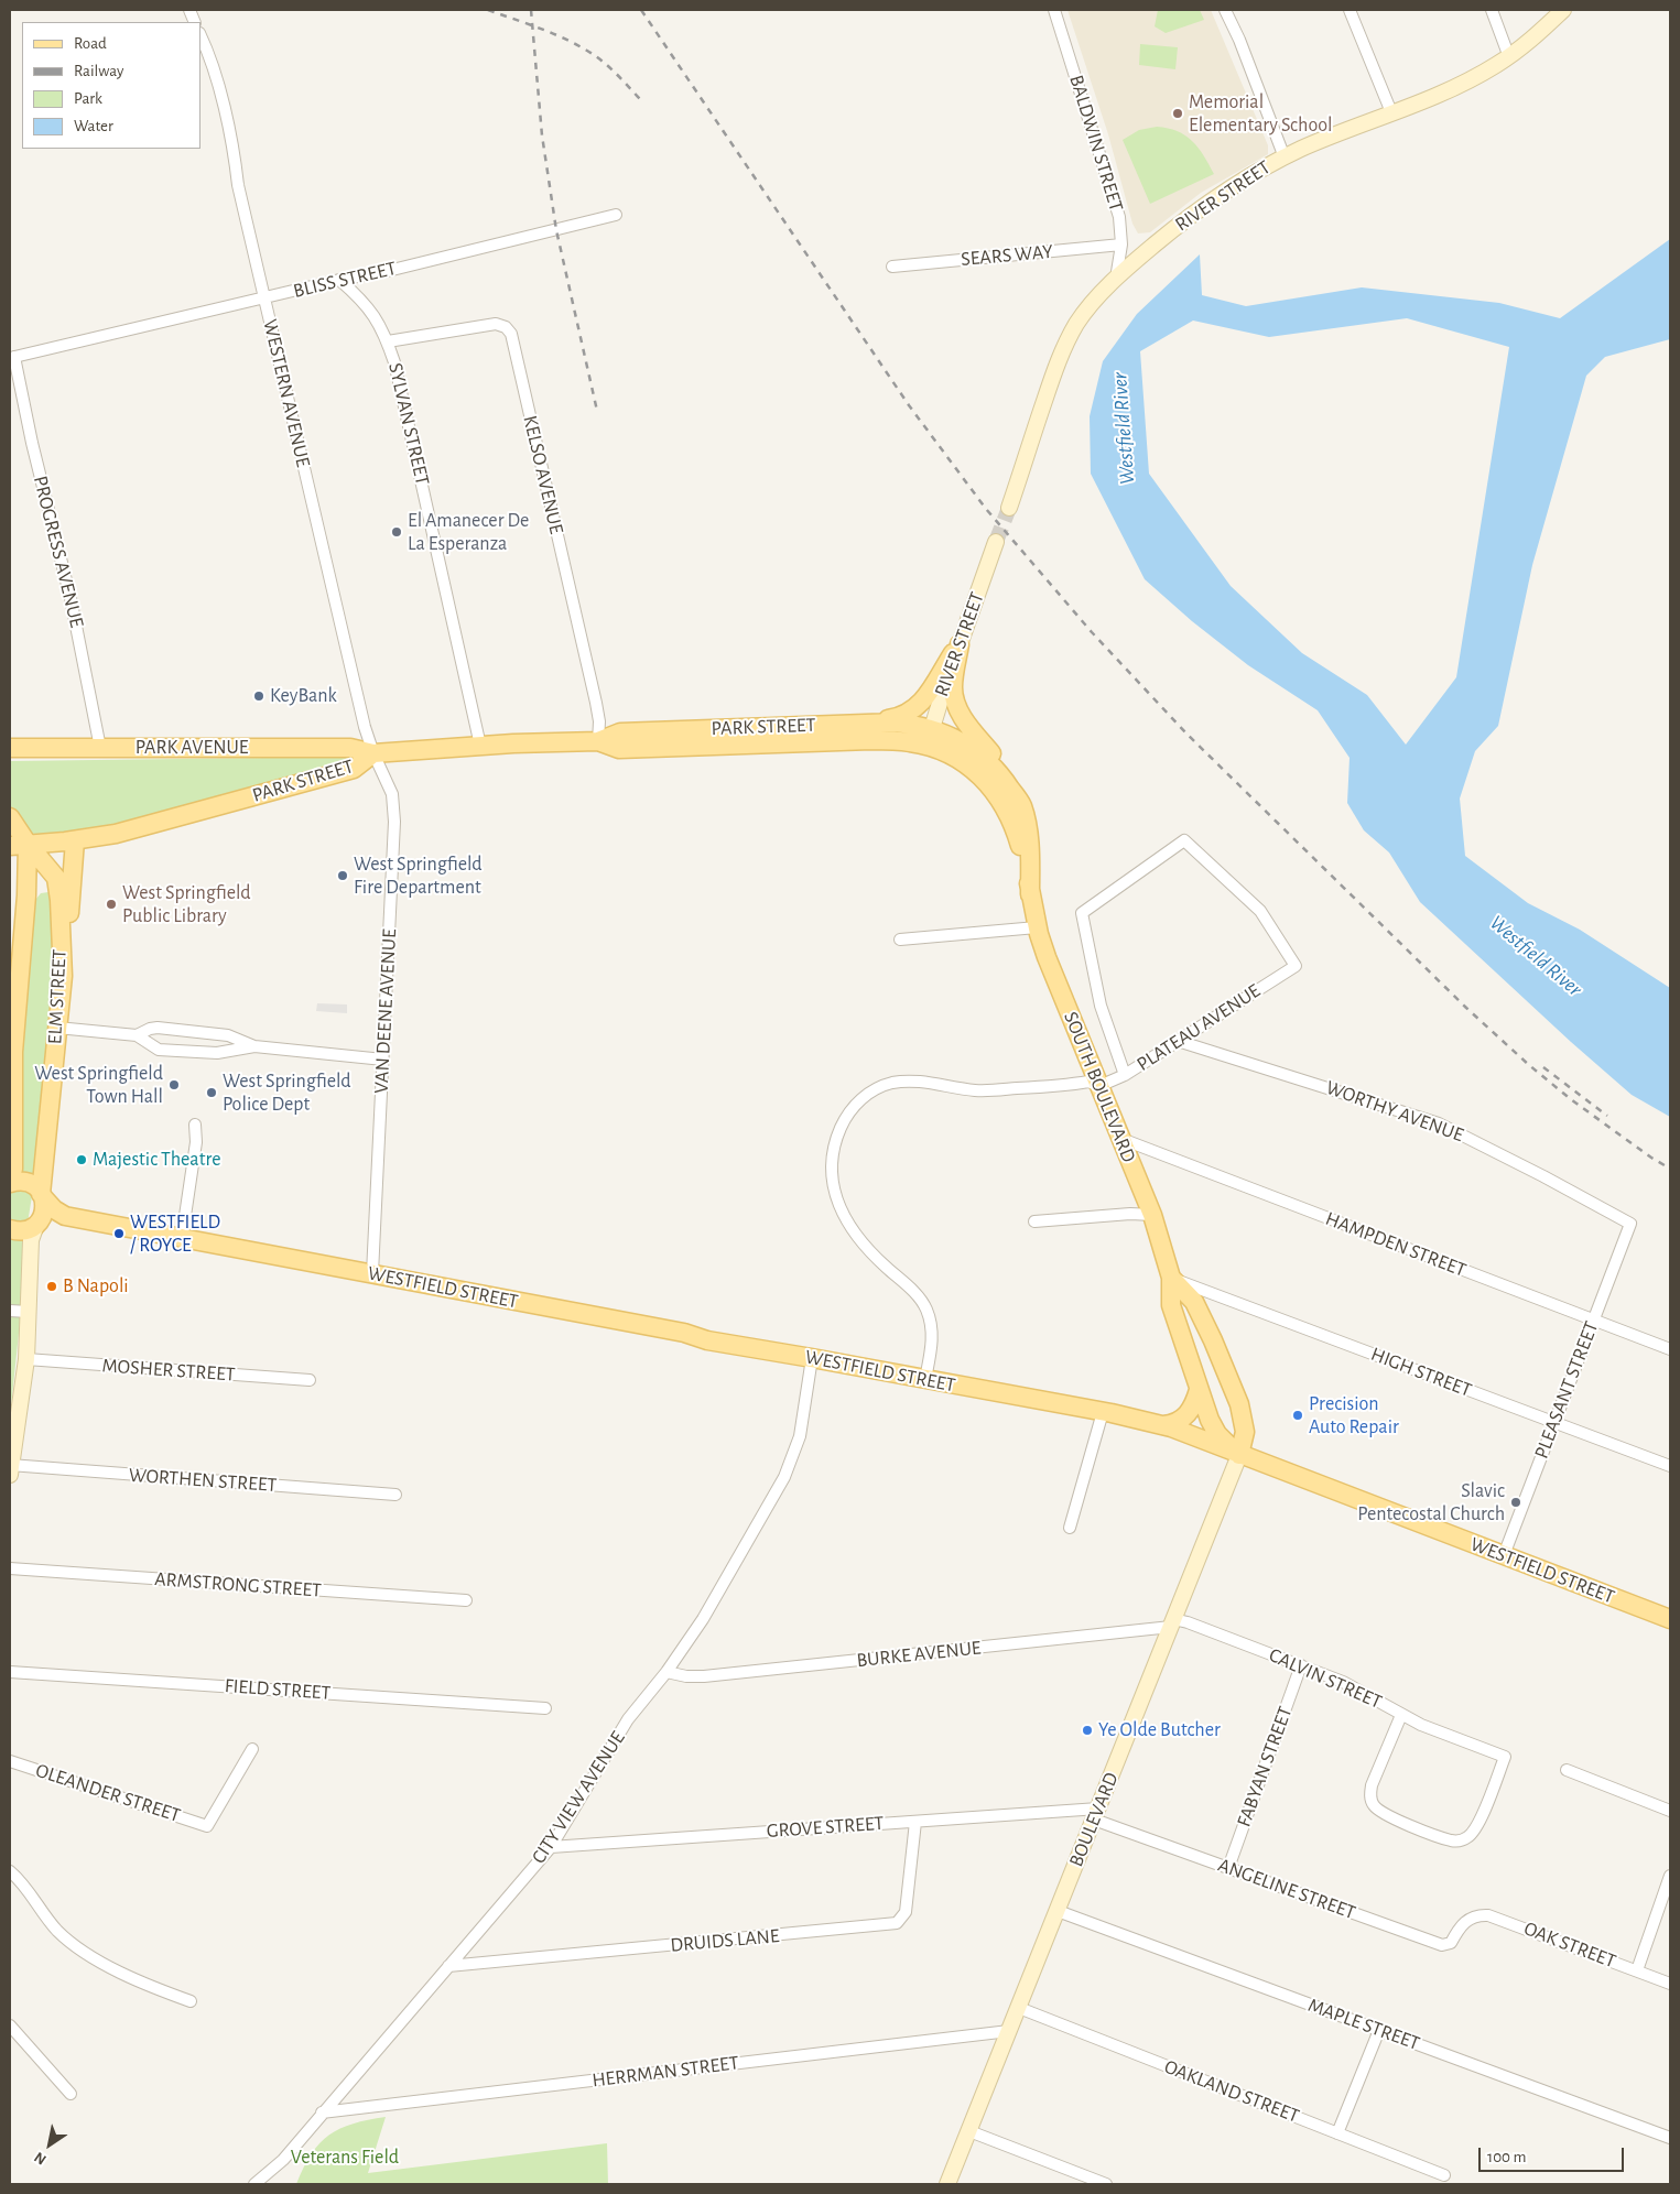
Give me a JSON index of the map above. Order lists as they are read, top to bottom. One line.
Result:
{"streets":{"main road":["RIVER STREET","PARK STREET","PARK AVENUE","ELM STREET","SOUTH BOULEVARD","WESTFIELD STREET","BOULEVARD"],"street":["BALDWIN STREET","SEARS WAY","BLISS STREET","WESTERN AVENUE","SYLVAN STREET","KELSO AVENUE","PROGRESS AVENUE","VAN DEENE AVENUE","PLATEAU AVENUE","WORTHY AVENUE","HAMPDEN STREET","MOSHER STREET","HIGH STREET","PLEASANT STREET","WORTHEN STREET","ARMSTRONG STREET","BURKE AVENUE","CALVIN STREET","FIELD STREET","FABYAN STREET","OLEANDER STREET","CITY VIEW AVENUE","GROVE STREET","ANGELINE STREET","DRUIDS LANE","OAK STREET","MAPLE STREET","HERRMAN STREET","OAKLAND STREET"]},"crossings":[["BALDWIN STREET","RIVER STREET"],["BALDWIN STREET","SEARS WAY"],["RIVER STREET","PARK STREET"],["RIVER STREET","SOUTH BOULEVARD"],["BLISS STREET","WESTERN AVENUE"],["BLISS STREET","SYLVAN STREET"],["BLISS STREET","PROGRESS AVENUE"],["WESTERN AVENUE","PARK STREET"],["WESTERN AVENUE","PARK AVENUE"],["WESTERN AVENUE","VAN DEENE AVENUE"],["SYLVAN STREET","KELSO AVENUE"],["SYLVAN STREET","PARK STREET"],["KELSO AVENUE","PARK STREET"],["PROGRESS AVENUE","PARK AVENUE"],["PARK STREET","PARK AVENUE"],["PARK STREET","ELM STREET"],["PARK STREET","VAN DEENE AVENUE"],["PARK STREET","SOUTH BOULEVARD"],["PARK AVENUE","VAN DEENE AVENUE"],["ELM STREET","WESTFIELD STREET"],["VAN DEENE AVENUE","WESTFIELD STREET"],["PLATEAU AVENUE","SOUTH BOULEVARD"],["PLATEAU AVENUE","WORTHY AVENUE"],["SOUTH BOULEVARD","HAMPDEN STREET"],["SOUTH BOULEVARD","WESTFIELD STREET"],["SOUTH BOULEVARD","HIGH STREET"],["SOUTH BOULEVARD","BOULEVARD"],["WORTHY AVENUE","PLEASANT STREET"],["HAMPDEN STREET","PLEASANT STREET"],["WESTFIELD STREET","PLEASANT STREET"],["WESTFIELD STREET","CITY VIEW AVENUE"],["WESTFIELD STREET","BOULEVARD"],["HIGH STREET","PLEASANT STREET"],["BURKE AVENUE","CALVIN STREET"],["BURKE AVENUE","CITY VIEW AVENUE"],["BURKE AVENUE","BOULEVARD"],["CALVIN STREET","FABYAN STREET"],["CALVIN STREET","BOULEVARD"],["FABYAN STREET","ANGELINE STREET"],["CITY VIEW AVENUE","GROVE STREET"],["CITY VIEW AVENUE","DRUIDS LANE"],["CITY VIEW AVENUE","HERRMAN STREET"],["BOULEVARD","GROVE STREET"],["BOULEVARD","ANGELINE STREET"],["BOULEVARD","MAPLE STREET"],["BOULEVARD","HERRMAN STREET"],["BOULEVARD","OAKLAND STREET"],["GROVE STREET","ANGELINE STREET"],["GROVE STREET","DRUIDS LANE"],["ANGELINE STREET","OAK STREET"]],"water":["Westfield River"],"parks":["Veterans Field"],"places":["Memorial Elementary School","El Amanecer De La Esperanza","KeyBank","West Springfield Fire Department","West Springfield Public Library","West Springfield Town Hall","West Springfield Police Dept","Majestic Theatre","WESTFIELD / ROYCE","B Napoli","Precision Auto Repair","Slavic Pentecostal Church","Ye Olde Butcher"],"legend":["Road","Railway","Park","Water"],"scale_bar":"100 m","north":"bottom left"}
